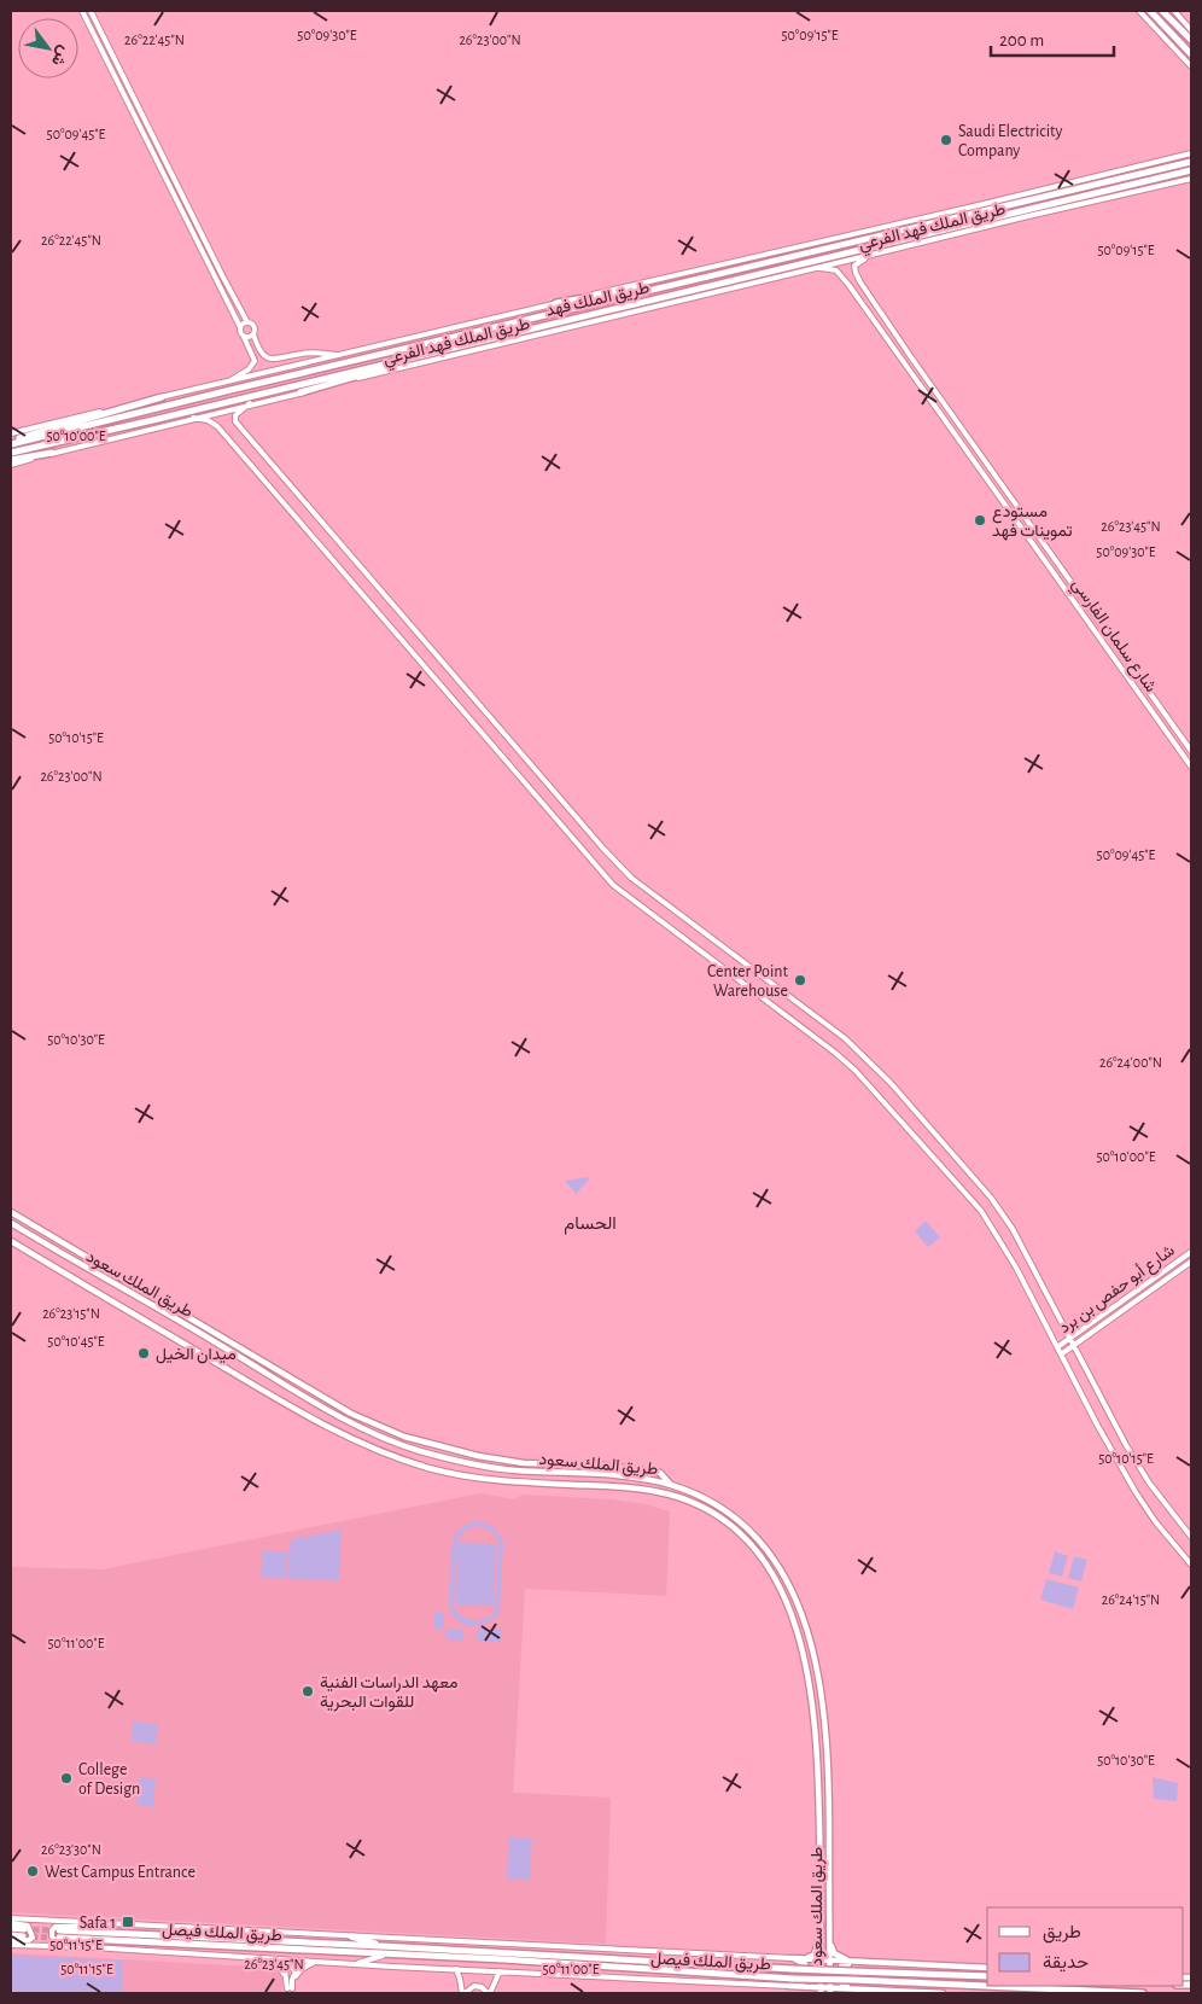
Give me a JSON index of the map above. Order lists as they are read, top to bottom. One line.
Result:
{"streets":{"highway":["طريق الملك فهد","طريق الملك فيصل"],"main road":["طريق الملك فهد الفرعي","شارع سلمان الفارسي","طريق الملك سعود","شارع أبو حفص بن برد"]},"crossings":[["طريق الملك فهد الفرعي","شارع سلمان الفارسي"]],"districts":["الحسام"],"places":{"other":["Saudi Electricity Company","مستودع تموينات فهد","Center Point Warehouse","ميدان الخيل","معهد الدراسات الفنية للقوات البحرية","College of Design","West Campus Entrance"],"transit":["Safa 1"]},"legend":["طريق","حديقة"],"scale_bar":"200 m","north":"bottom right","coordinates":["50°09'30\"E","50°09'15\"E","26°22'45\"N","26°23'00\"N","50°09'45\"E","50°10'00\"E","26°23'45\"N","50°10'15\"E","50°10'30\"E","26°24'00\"N","26°23'15\"N","50°10'45\"E","26°24'15\"N","50°11'00\"E","26°23'30\"N","50°11'15\"E"]}
